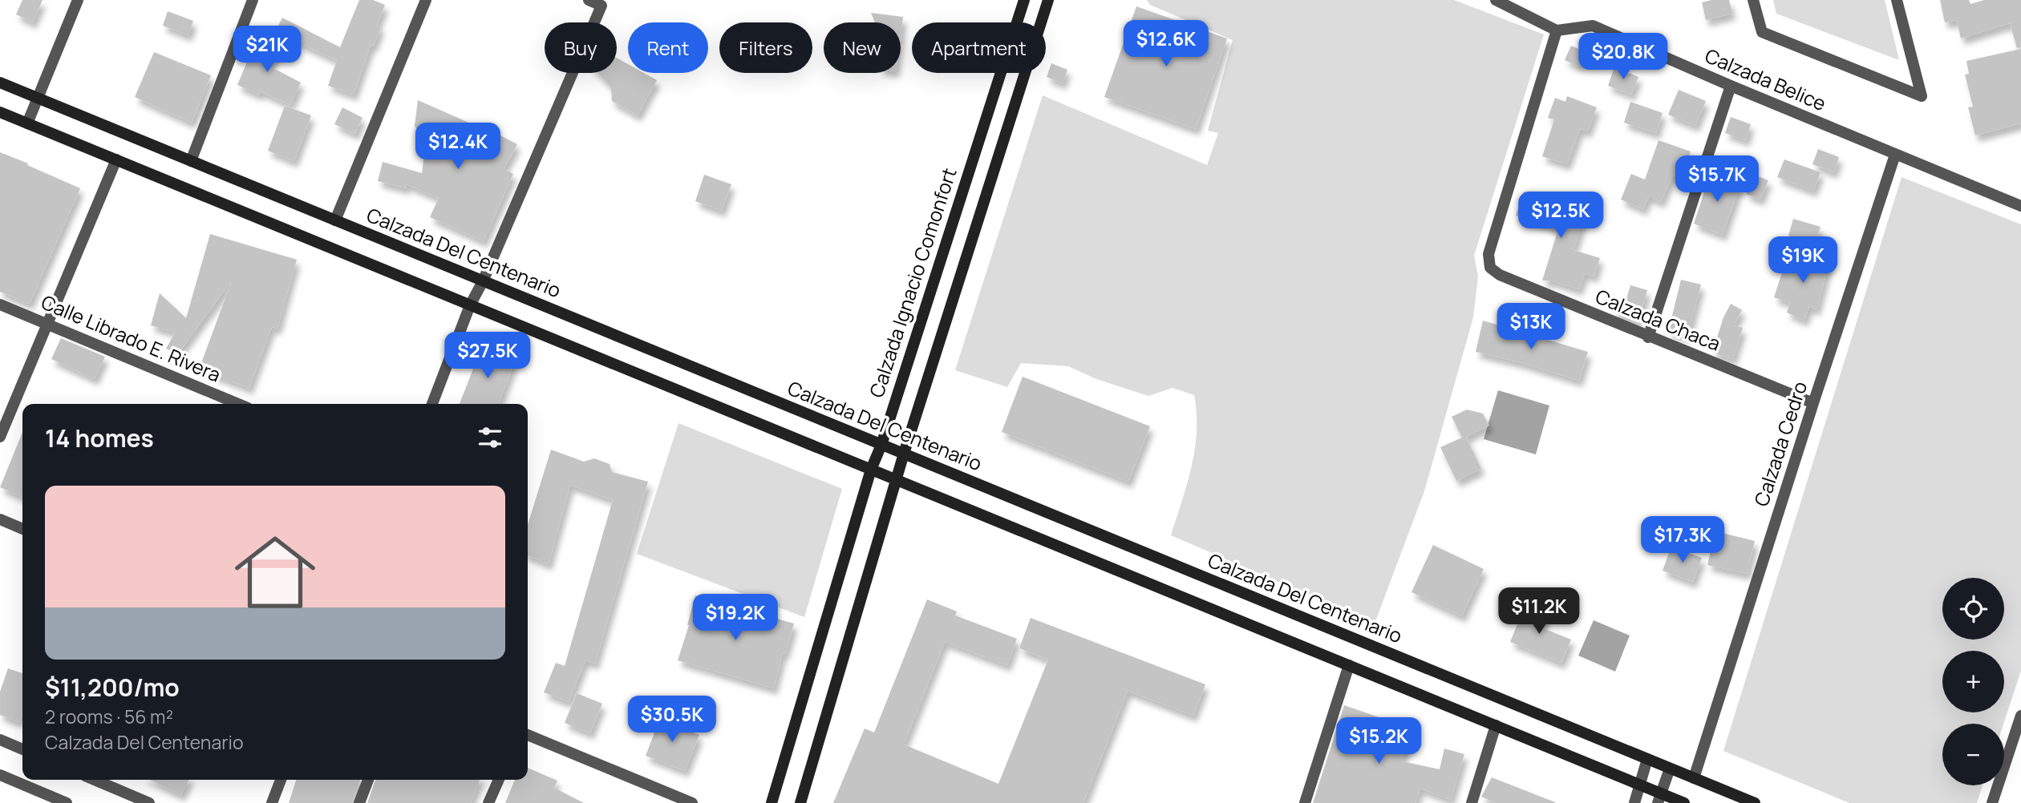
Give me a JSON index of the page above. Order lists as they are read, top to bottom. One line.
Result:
{"streets":{"main road":["Calzada Del Centenario","Calzada Ignacio Comonfort"],"street":["Calzada Belice","Calzada Chaca","Calle Librado E. Rivera","Calzada Cedro"]},"crossings":[["Calzada Belice","Calzada Chaca"],["Calzada Belice","Calzada Cedro"],["Calzada Del Centenario","Calzada Ignacio Comonfort"],["Calzada Del Centenario","Calzada Cedro"],["Calzada Chaca","Calzada Cedro"]],"page":{"price":["$12.6K","$21K","$20.8K","$12.4K","$15.7K","$12.5K","$19K","$13K","$27.5K","$17.3K","$11.2K","$19.2K","$30.5K","$15.2K"],"chip":["Buy","Rent","Filters","New","Apartment"],"heading":"14 homes","list":[{"name":"$11,200/mo","note":"2 rooms · 56 m² · Calzada Del Centenario"}],"map_buttons":["+","−"]}}
